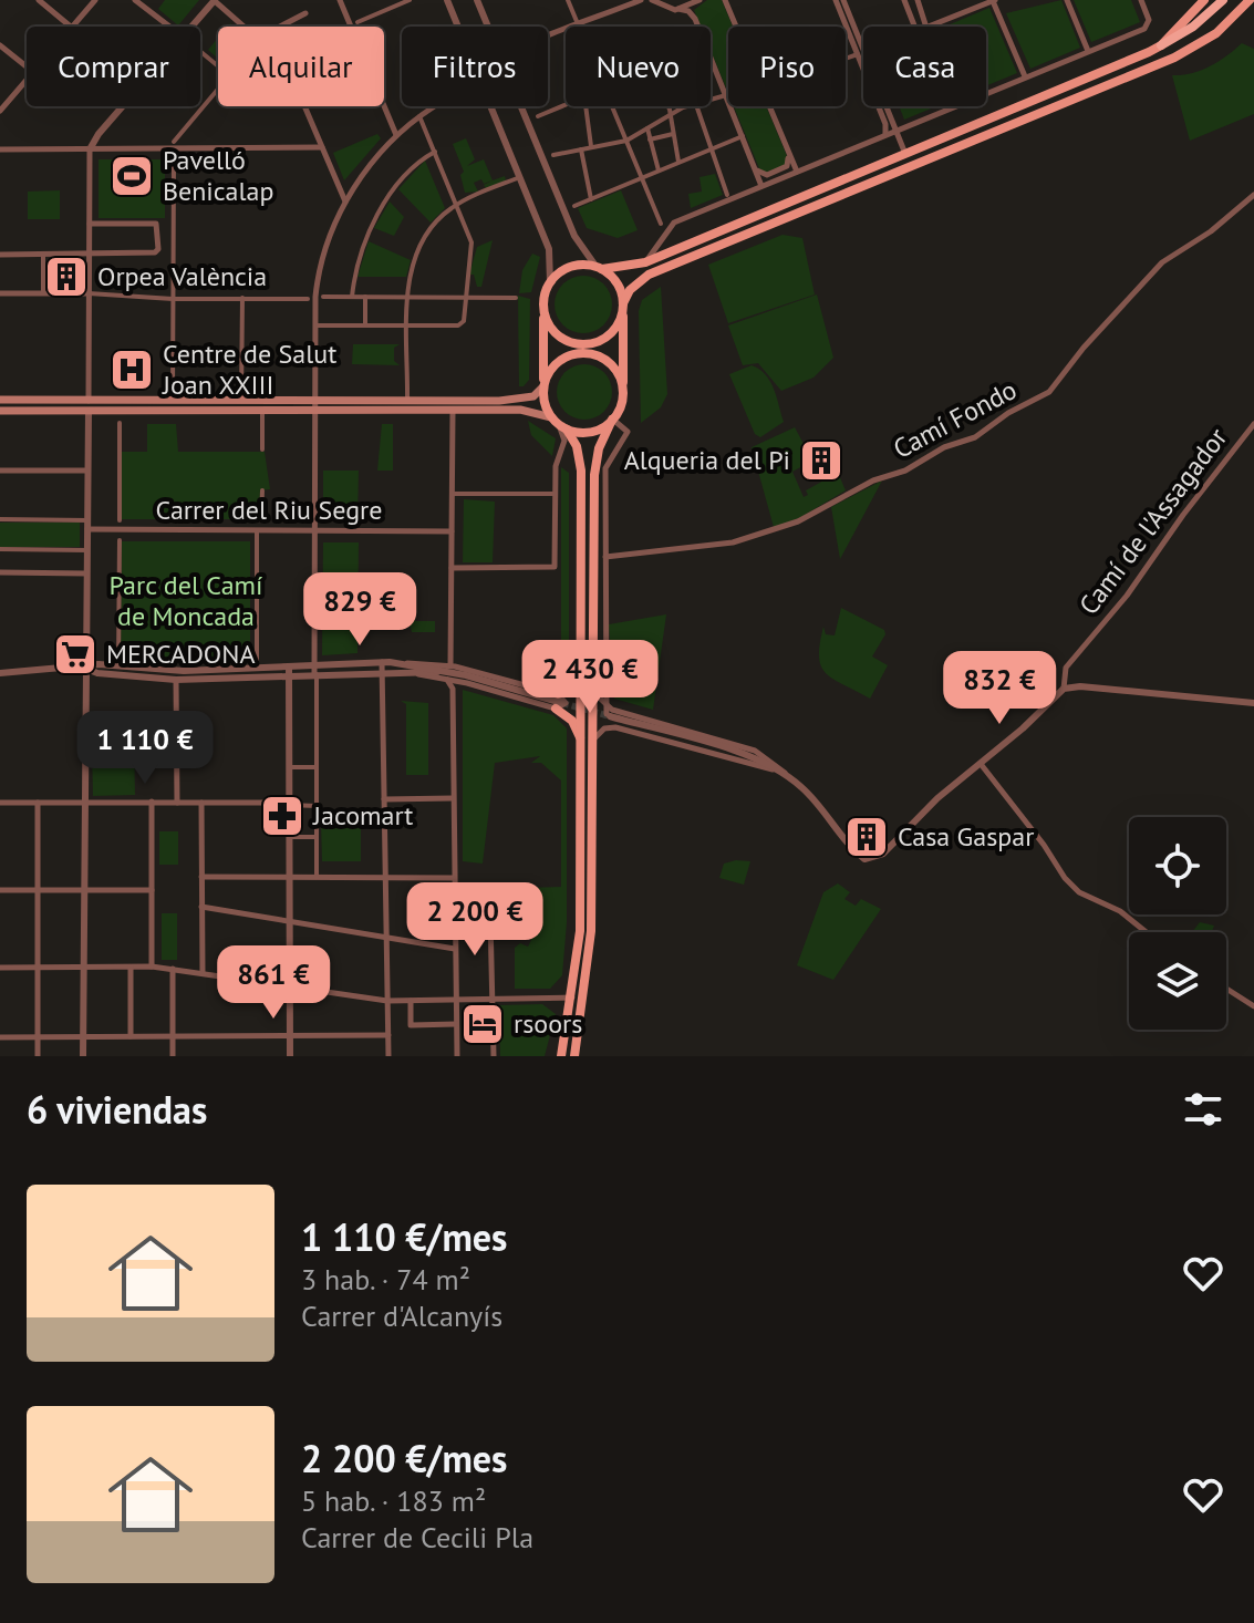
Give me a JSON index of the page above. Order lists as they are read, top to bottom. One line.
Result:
{"streets":{"street":["Camí Fondo","Carrer del Riu Segre","Camí de l'Assagador"]},"parks":["Parc del Camí de Moncada"],"places":{"sports":["Pavelló Benicalap"],"building":["Orpea València","Alqueria del Pi","Casa Gaspar"],"hospital":["Centre de Salut Joan XXIII"],"supermarket":["MERCADONA"],"pharmacy":["Jacomart"],"hotel":["rsoors"]},"page":{"chip":["Comprar","Alquilar","Filtros","Nuevo","Piso","Casa"],"price":["829 €","2 430 €","832 €","1 110 €","2 200 €","861 €"],"heading":"6 viviendas","list":[{"name":"1 110 €/mes","note":"3 hab. · 74 m² · Carrer d'Alcanyís"},{"name":"2 200 €/mes","note":"5 hab. · 183 m² · Carrer de Cecili Pla"}]}}
